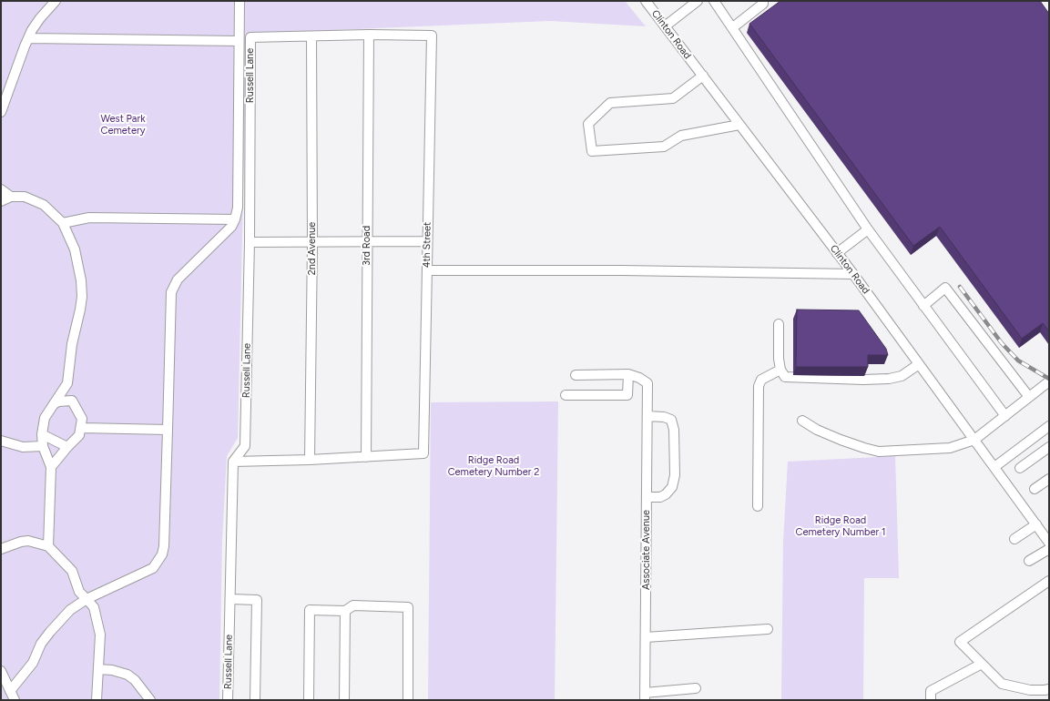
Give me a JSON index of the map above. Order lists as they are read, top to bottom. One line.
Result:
{"streets":{"street":["Clinton Road","Russell Lane","4th Street","3rd Road","2nd Avenue","Associate Avenue"]},"crossings":[["Russell Lane","2nd Avenue"],["4th Street","3rd Road"]],"parks":["West Park Cemetery","Ridge Road Cemetery Number 2","Ridge Road Cemetery Number 1"]}
